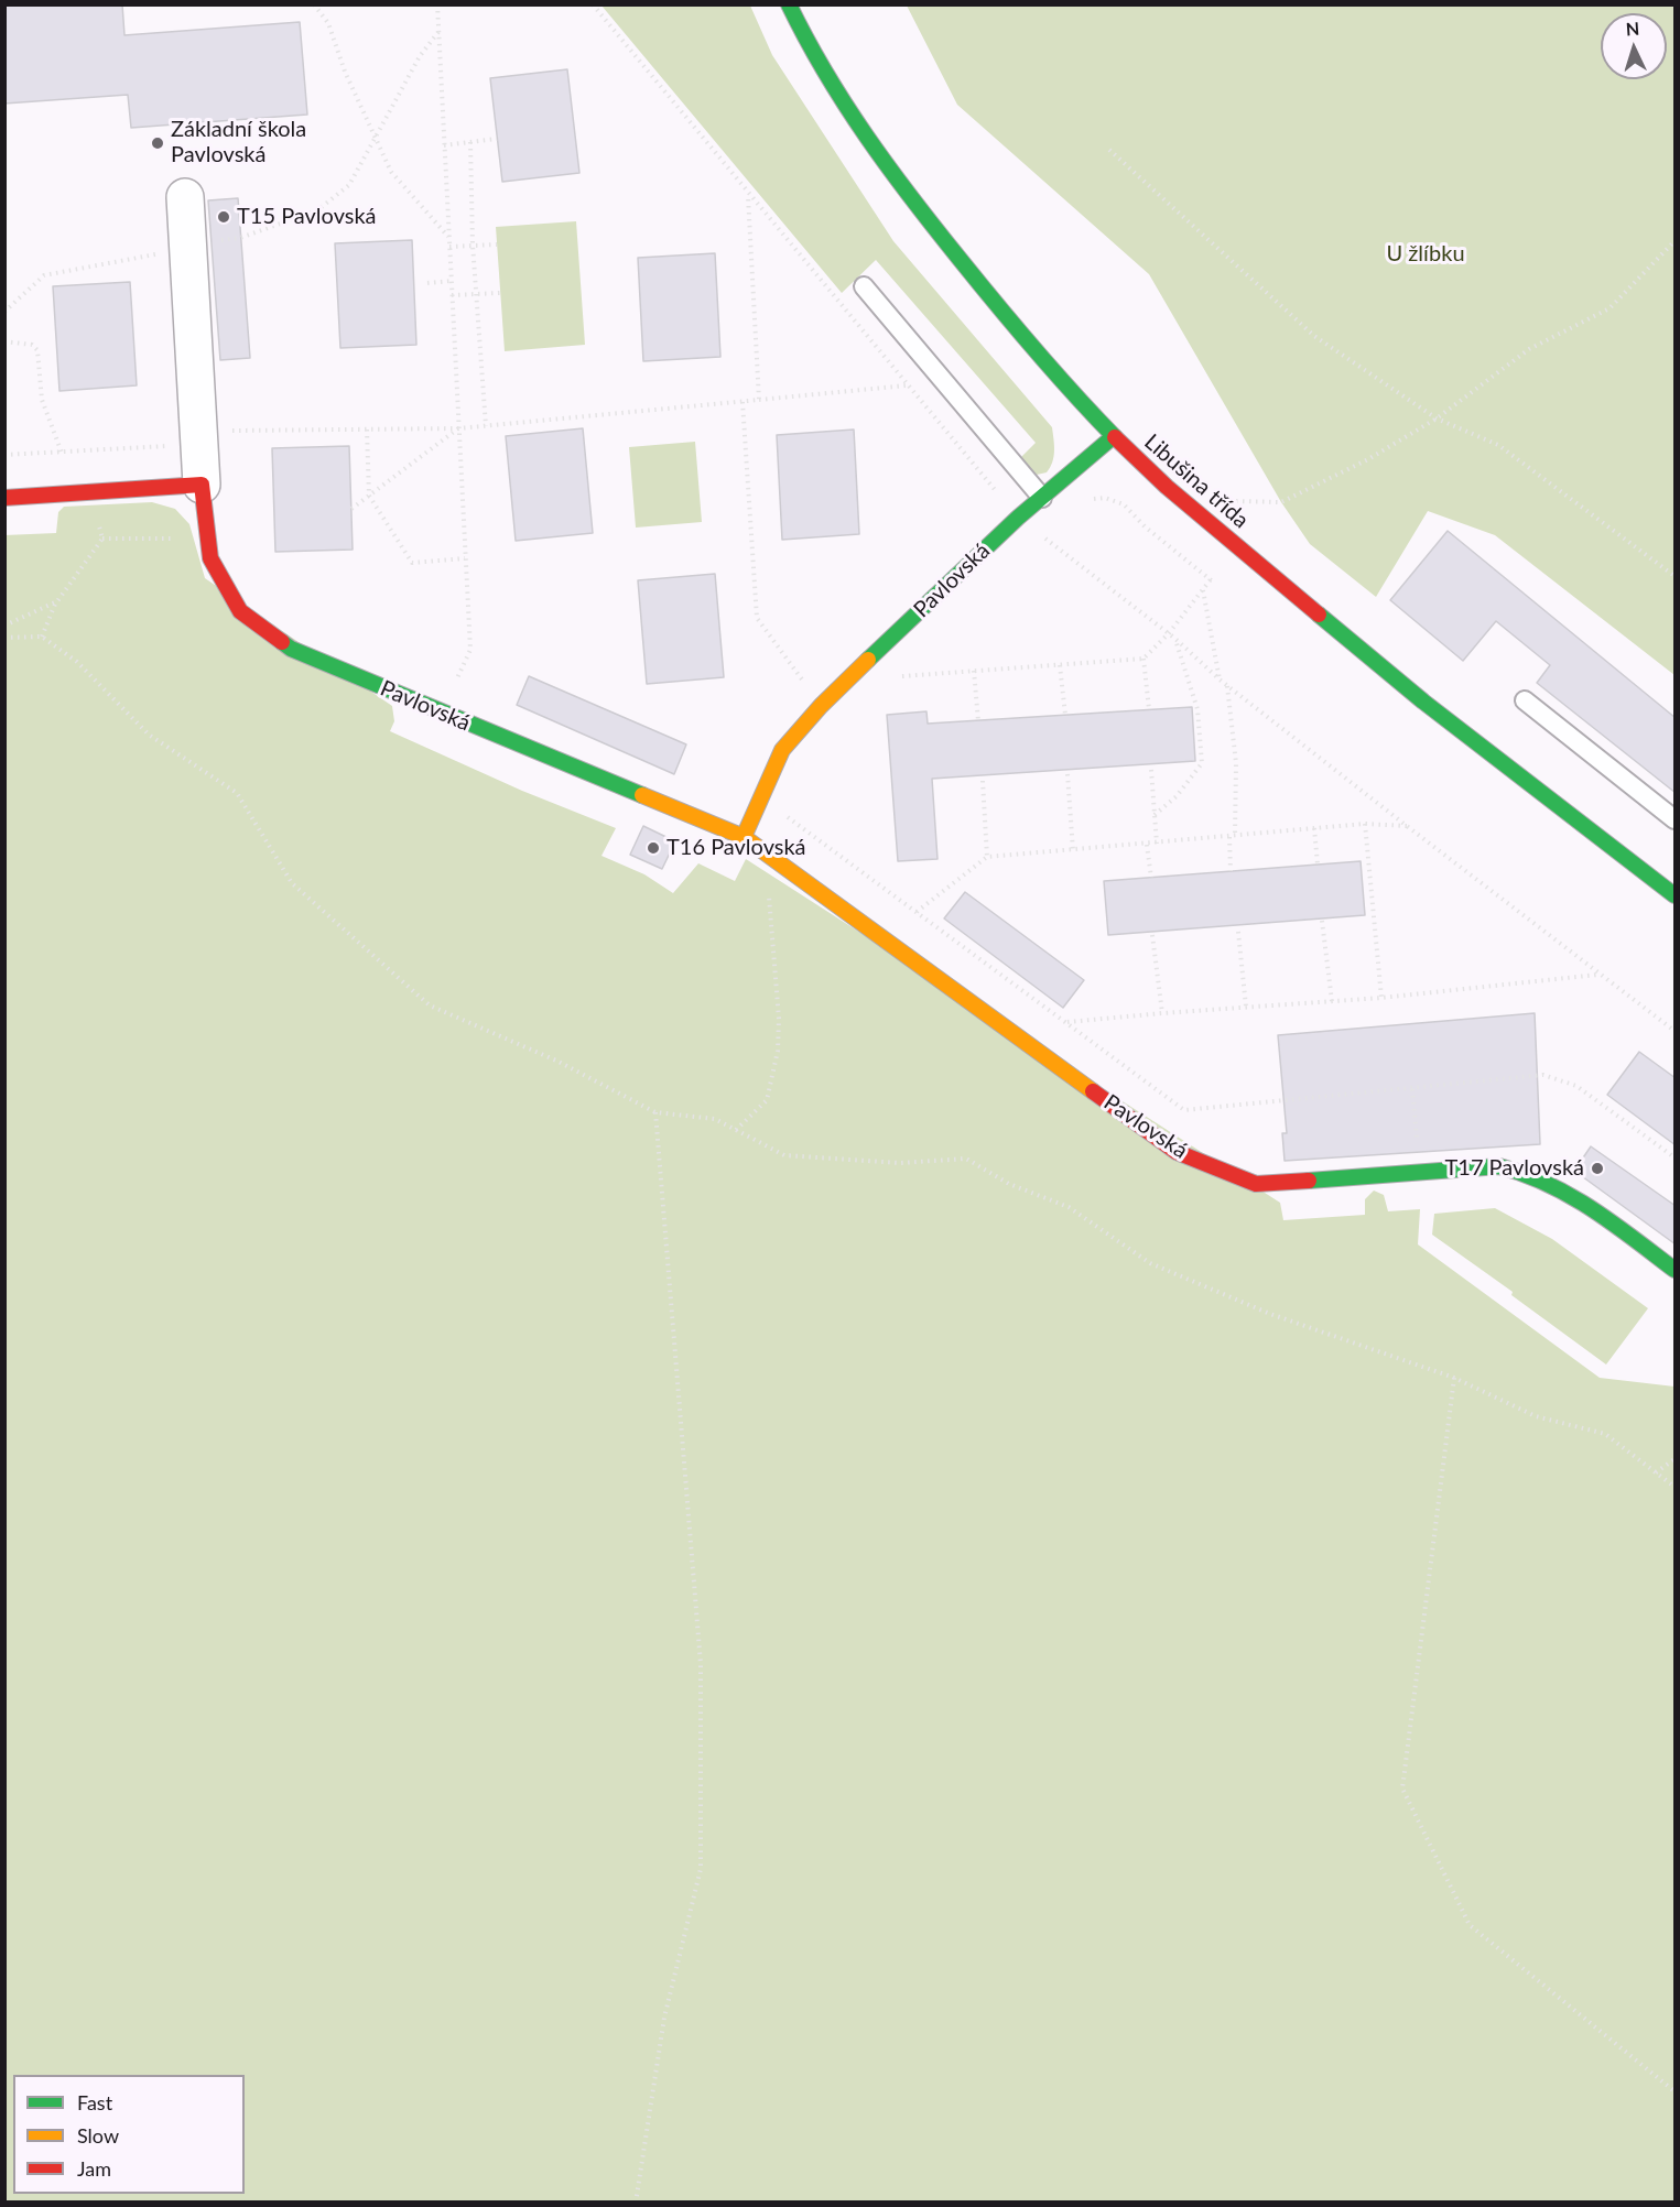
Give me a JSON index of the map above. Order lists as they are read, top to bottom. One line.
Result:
{"streets":{"street":["Libušina třída","Pavlovská"]},"crossings":[["Libušina třída","Pavlovská"]],"parks":["U žlíbku"],"places":["Základní škola Pavlovská","T15 Pavlovská","T16 Pavlovská","T17 Pavlovská"],"legend":["Fast","Slow","Jam"],"north":"top"}
